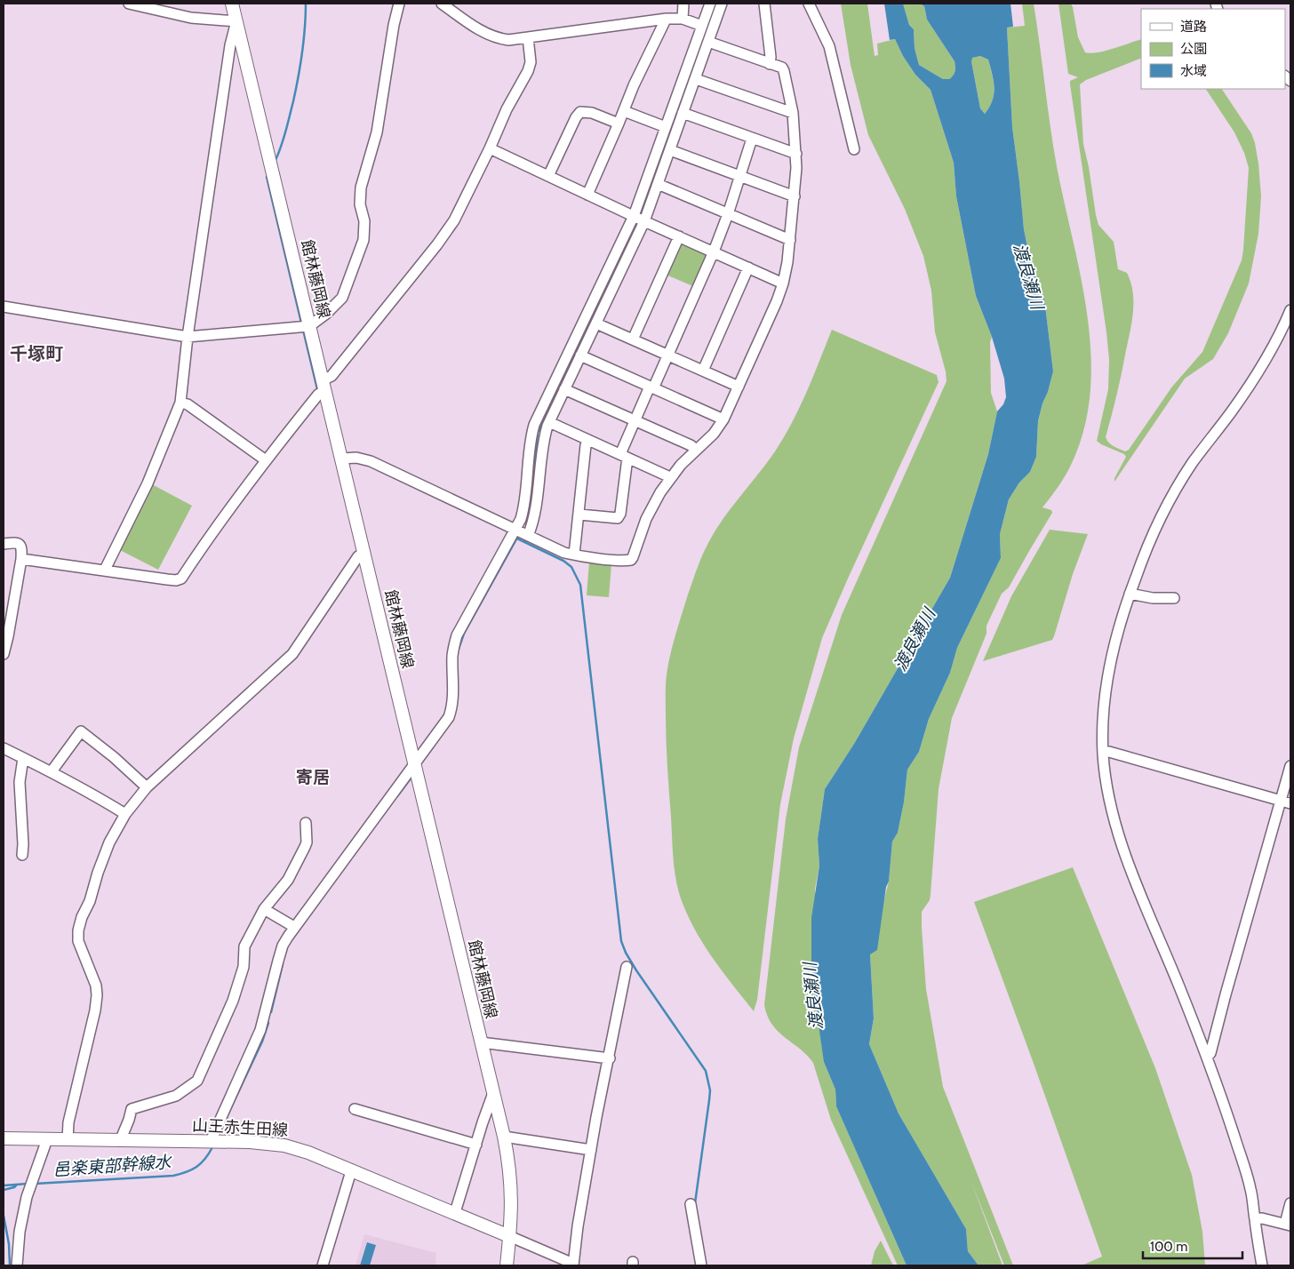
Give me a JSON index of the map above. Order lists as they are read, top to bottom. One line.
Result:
{"streets":{"main road":["館林藤岡線","山王赤生田線"]},"crossings":[["館林藤岡線","山王赤生田線"]],"districts":["千塚町","寄居"],"water":["渡良瀬川","邑楽東部幹線水"],"legend":["道路","公園","水域"],"scale_bar":"100 m"}
